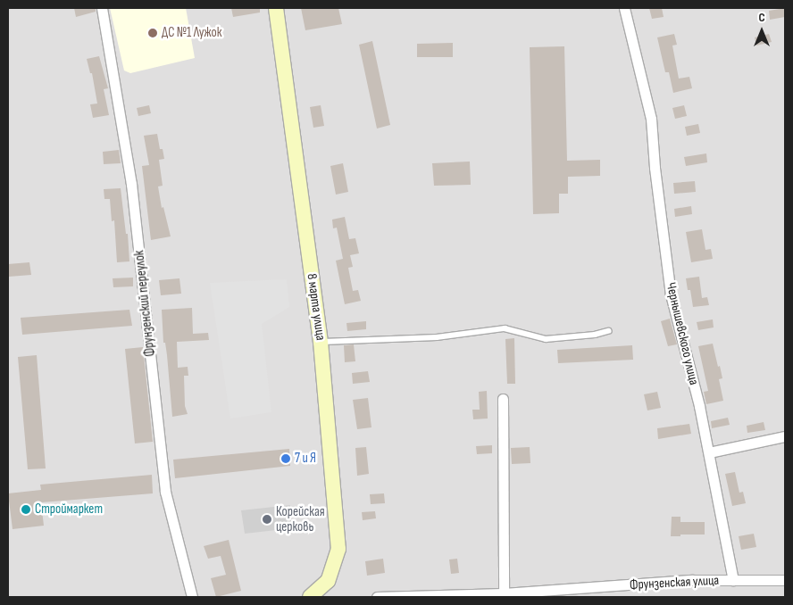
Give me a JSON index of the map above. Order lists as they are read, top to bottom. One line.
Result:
{"streets":{"street":["Фрунзенский переулок","8 марта улица","Чернышевского улица","Фрунзенская улица"]},"crossings":[["Чернышевского улица","Фрунзенская улица"]],"places":["ДС №1 Лужок","7 и Я","Строймаркет","Корейская церковь"],"north":"top"}
